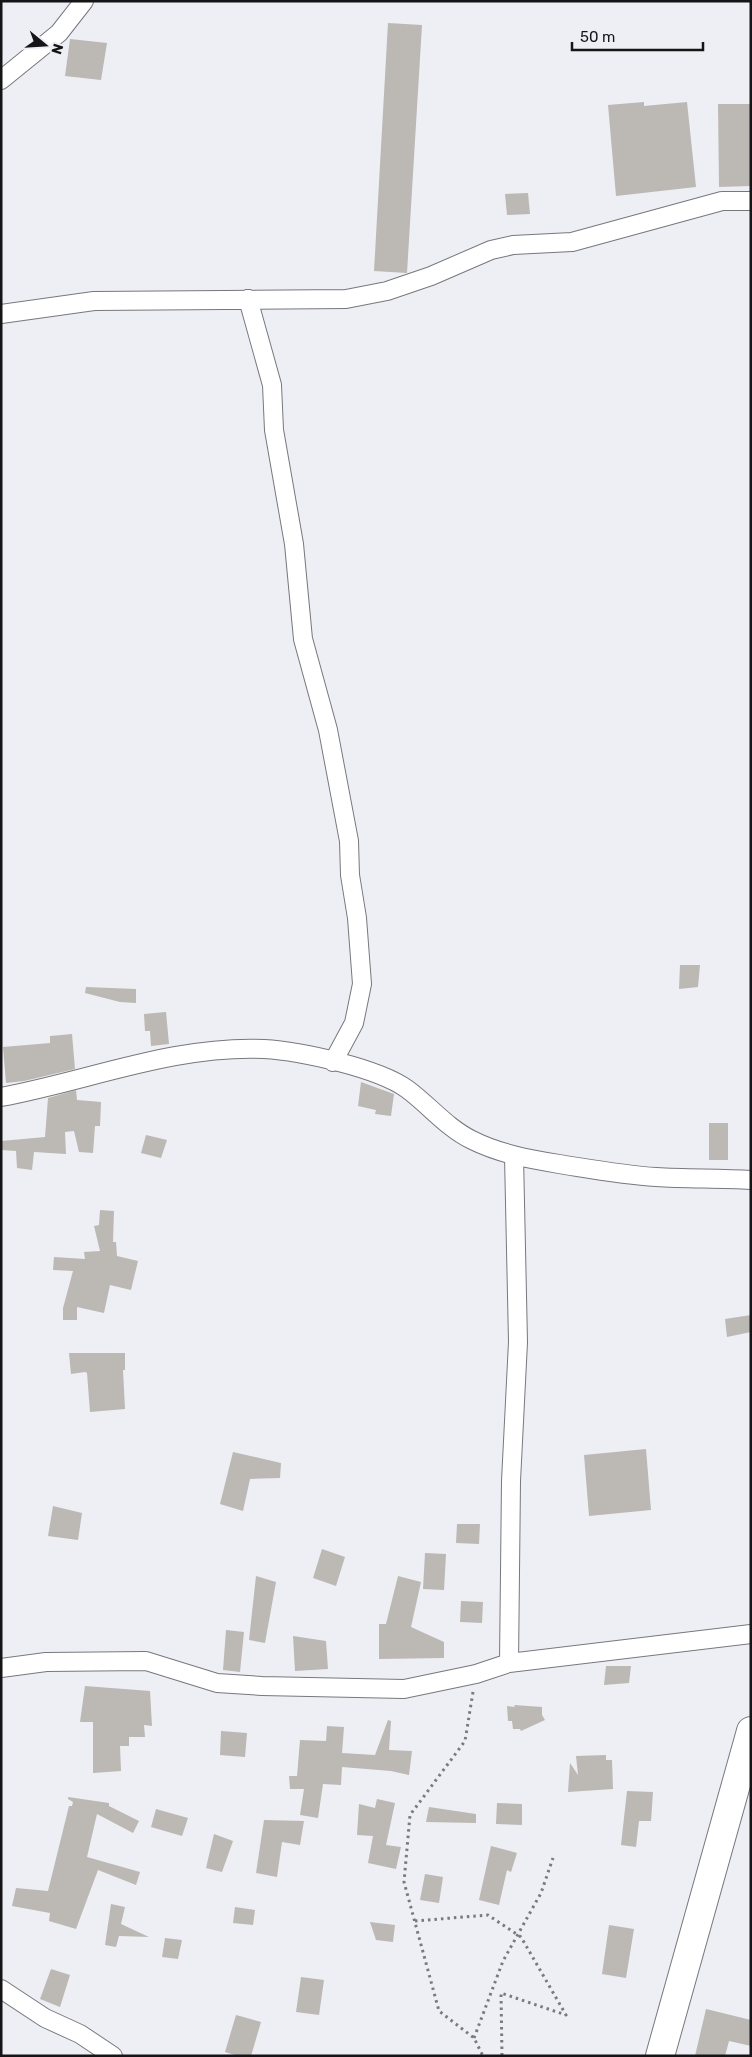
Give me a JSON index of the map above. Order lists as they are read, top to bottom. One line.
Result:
{"scale_bar":"50 m","north":"right"}
